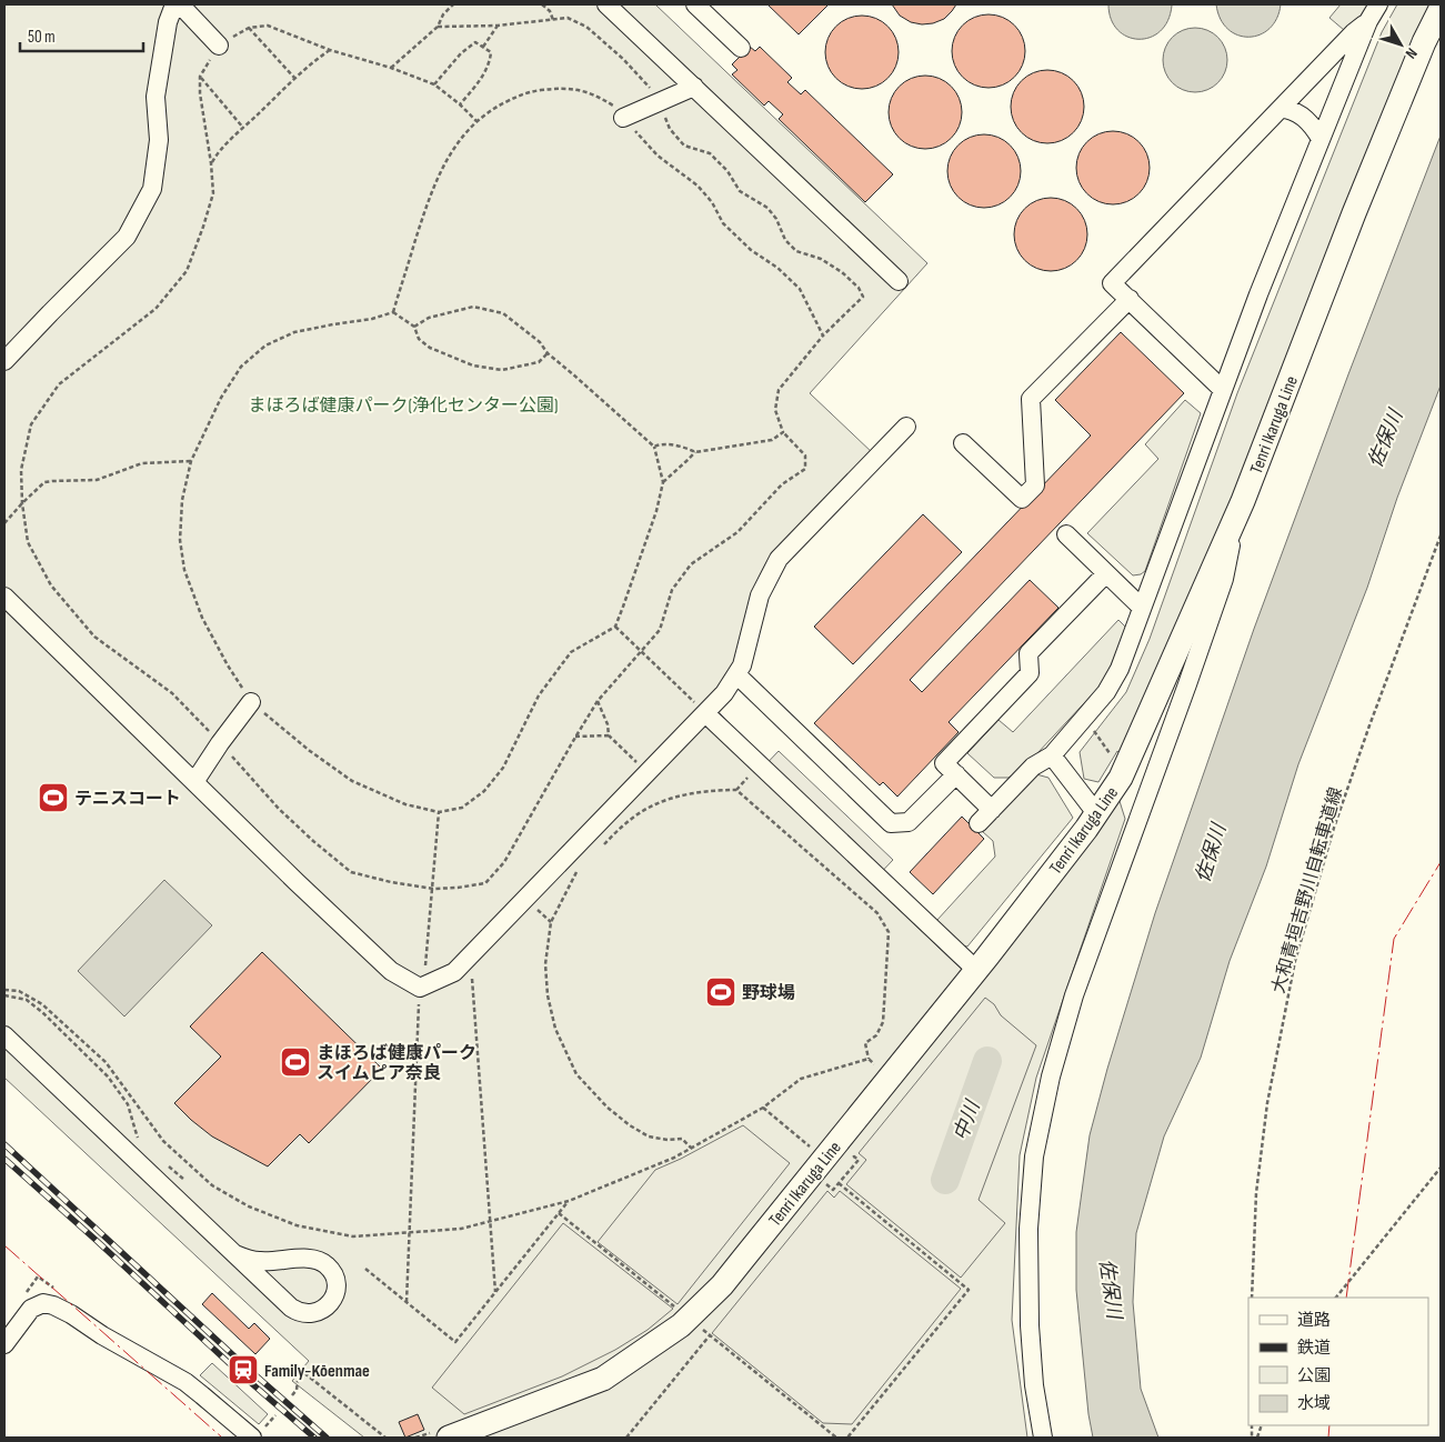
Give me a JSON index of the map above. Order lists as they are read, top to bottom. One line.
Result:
{"streets":{"main road":["Tenri Ikaruga Line"],"path":["大和青垣吉野川自転車道線"]},"water":["佐保川","中川"],"parks":["まほろば健康パーク(浄化センター公園)"],"places":{"sports":["テニスコート","野球場","まほろば健康パーク スイムピア奈良"],"station":["Family-Kōenmae"]},"legend":["道路","鉄道","公園","水域"],"scale_bar":"50 m","north":"bottom right"}
